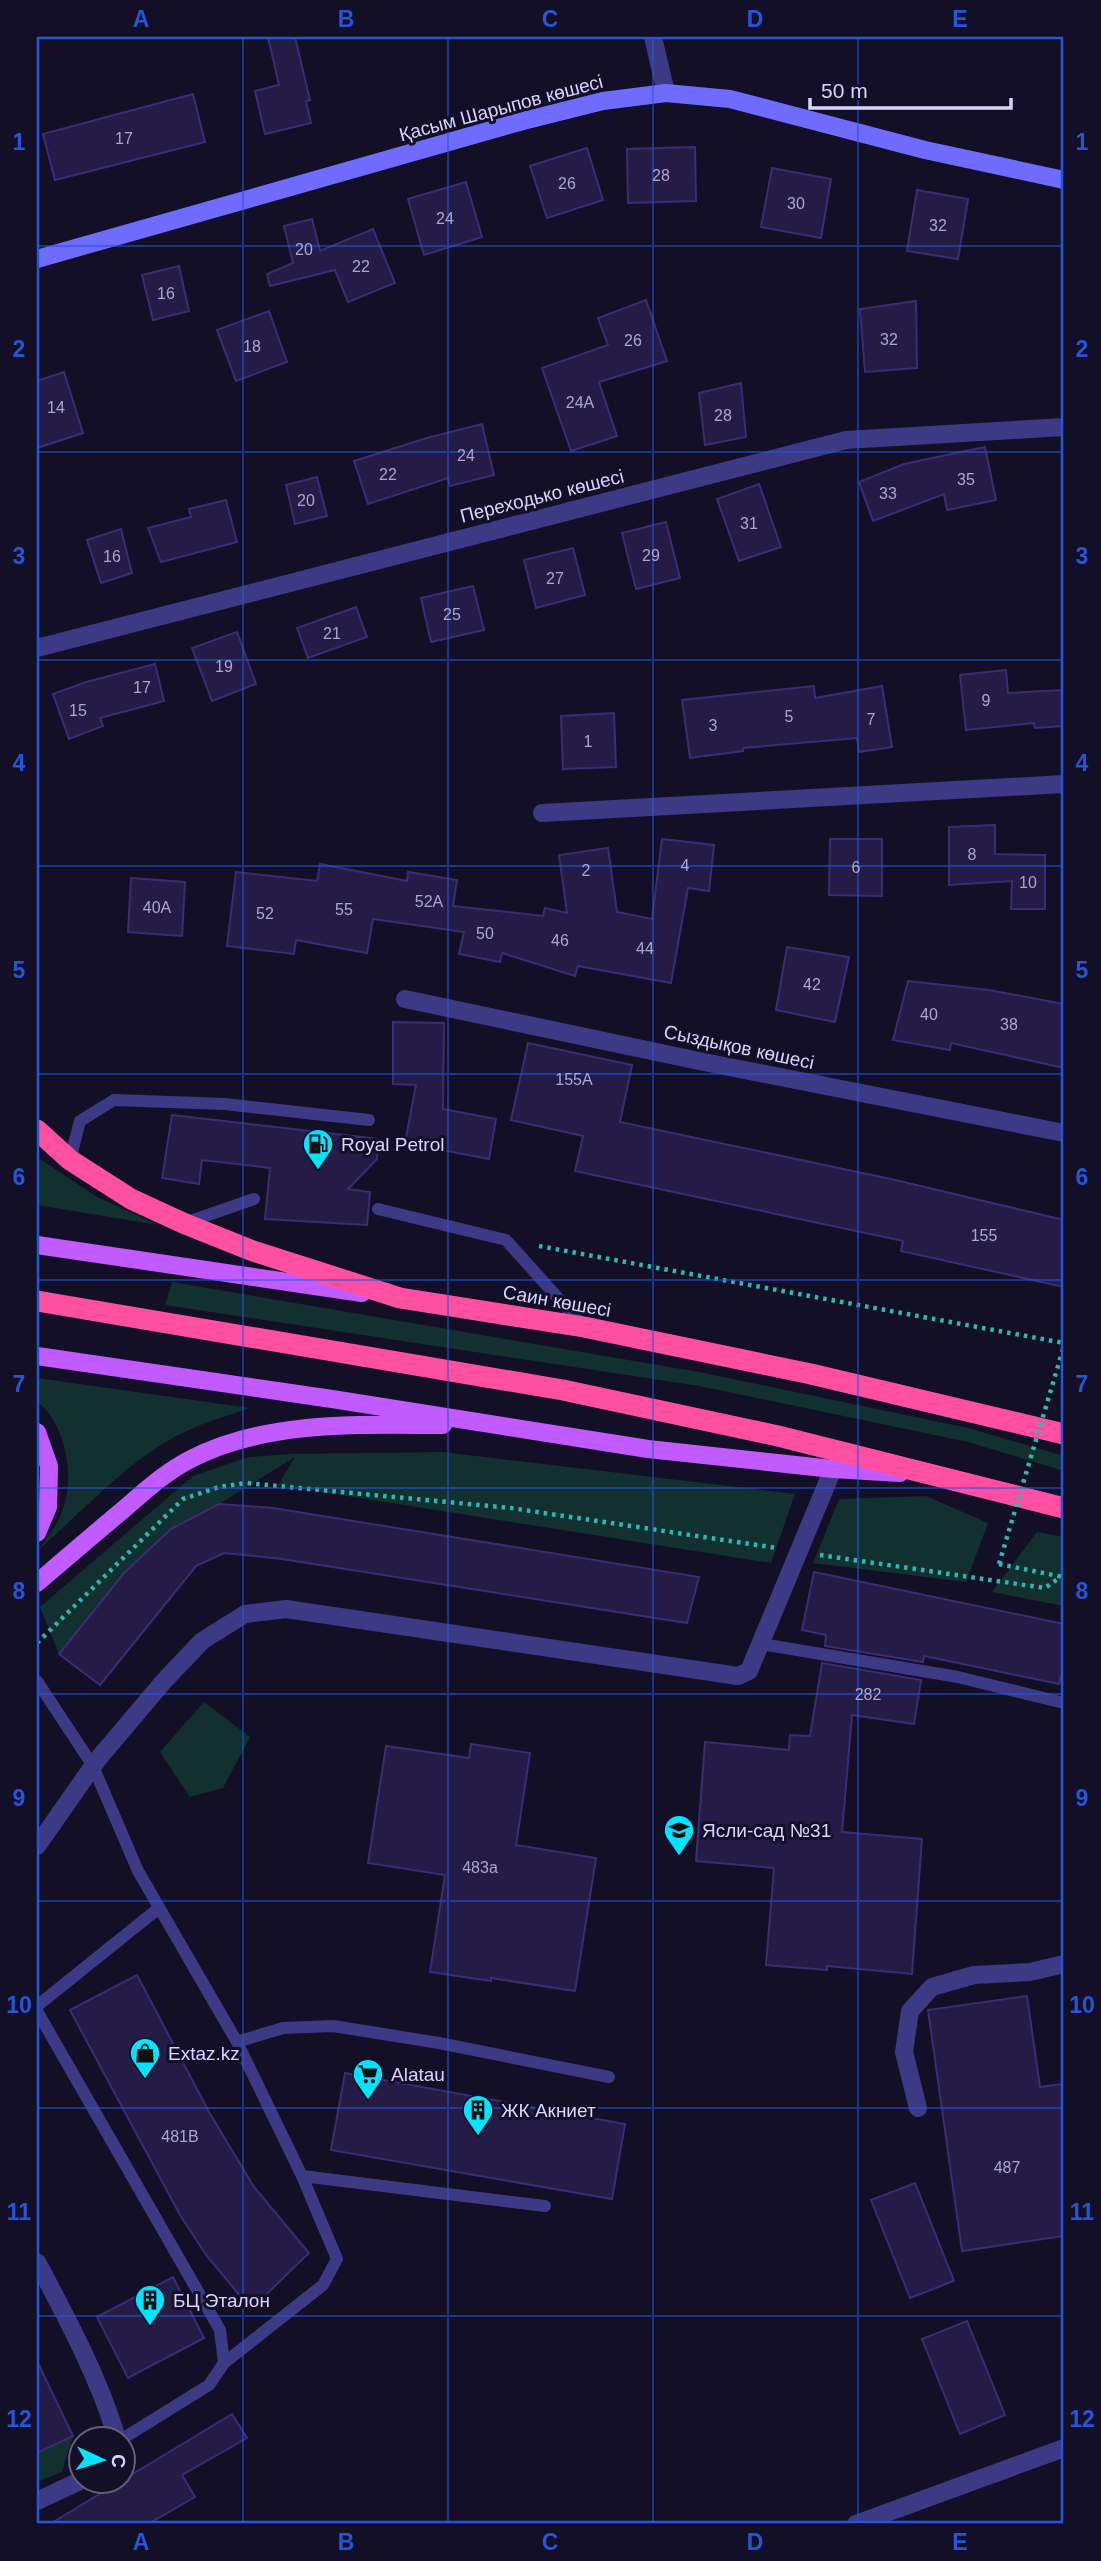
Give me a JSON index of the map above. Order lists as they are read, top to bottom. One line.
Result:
{"streets":{"highway":["Саин көшесі"],"street":["Қасым Шарыпов көшесі","Переходько көшесі","Сыздықов көшесі"]},"places":{"fuel station":["Royal Petrol"],"school or university":["Ясли-сад №31"],"shop":["Extaz.kz"],"supermarket":["Alatau"],"building":["ЖК Акниет","БЦ Эталон"]},"house_numbers":["17","28","26","30","24","32","20","22","16","32","26","18","24А","14","28","24","22","35","33","20","31","29","16","27","25","21","19","17","9","15","5","7","3","1","8","4","6","2","10","52А","40А","55","52","50","46","44","42","40","38","155А","155","282","483а","481В","487"],"scale_bar":"50 m","north":"right","grid":{"columns":["A","B","C","D","E"],"rows":["1","2","3","4","5","6","7","8","9","10","11","12"]}}
